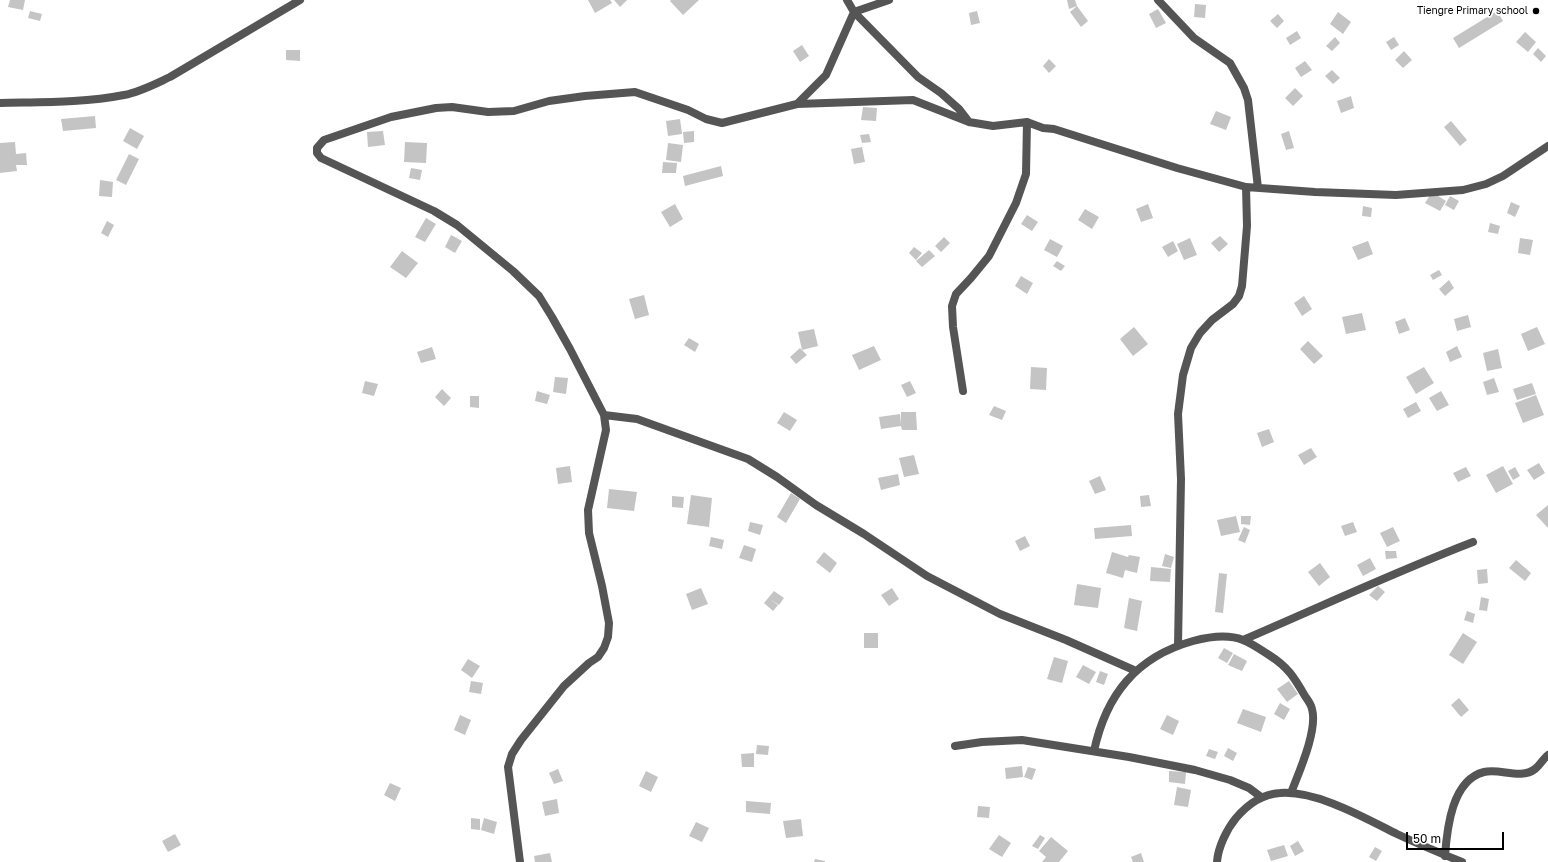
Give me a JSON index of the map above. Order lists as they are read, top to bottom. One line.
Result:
{"places":["Tiengre Primary school"],"scale_bar":"50 m"}
